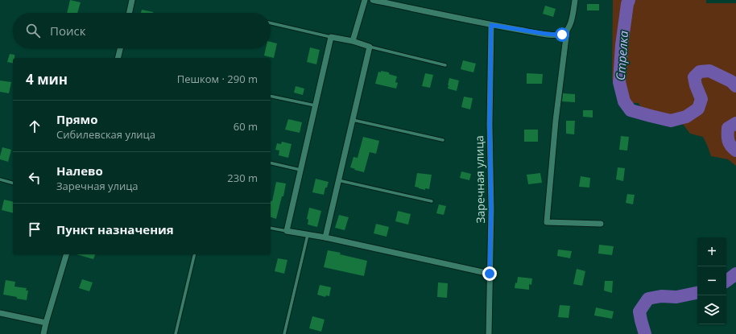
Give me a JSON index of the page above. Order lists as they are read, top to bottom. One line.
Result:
{"streets":{"street":["Заречная улица"]},"water":["Стрелка"],"page":{"search":"Поиск","heading":["4 мин","Пешком · 290 m"],"list":[["Прямо","Сибилевская улица","60 m"],["Налево","Заречная улица","230 m"],"Пункт назначения"],"map_buttons":["+","−"]}}
